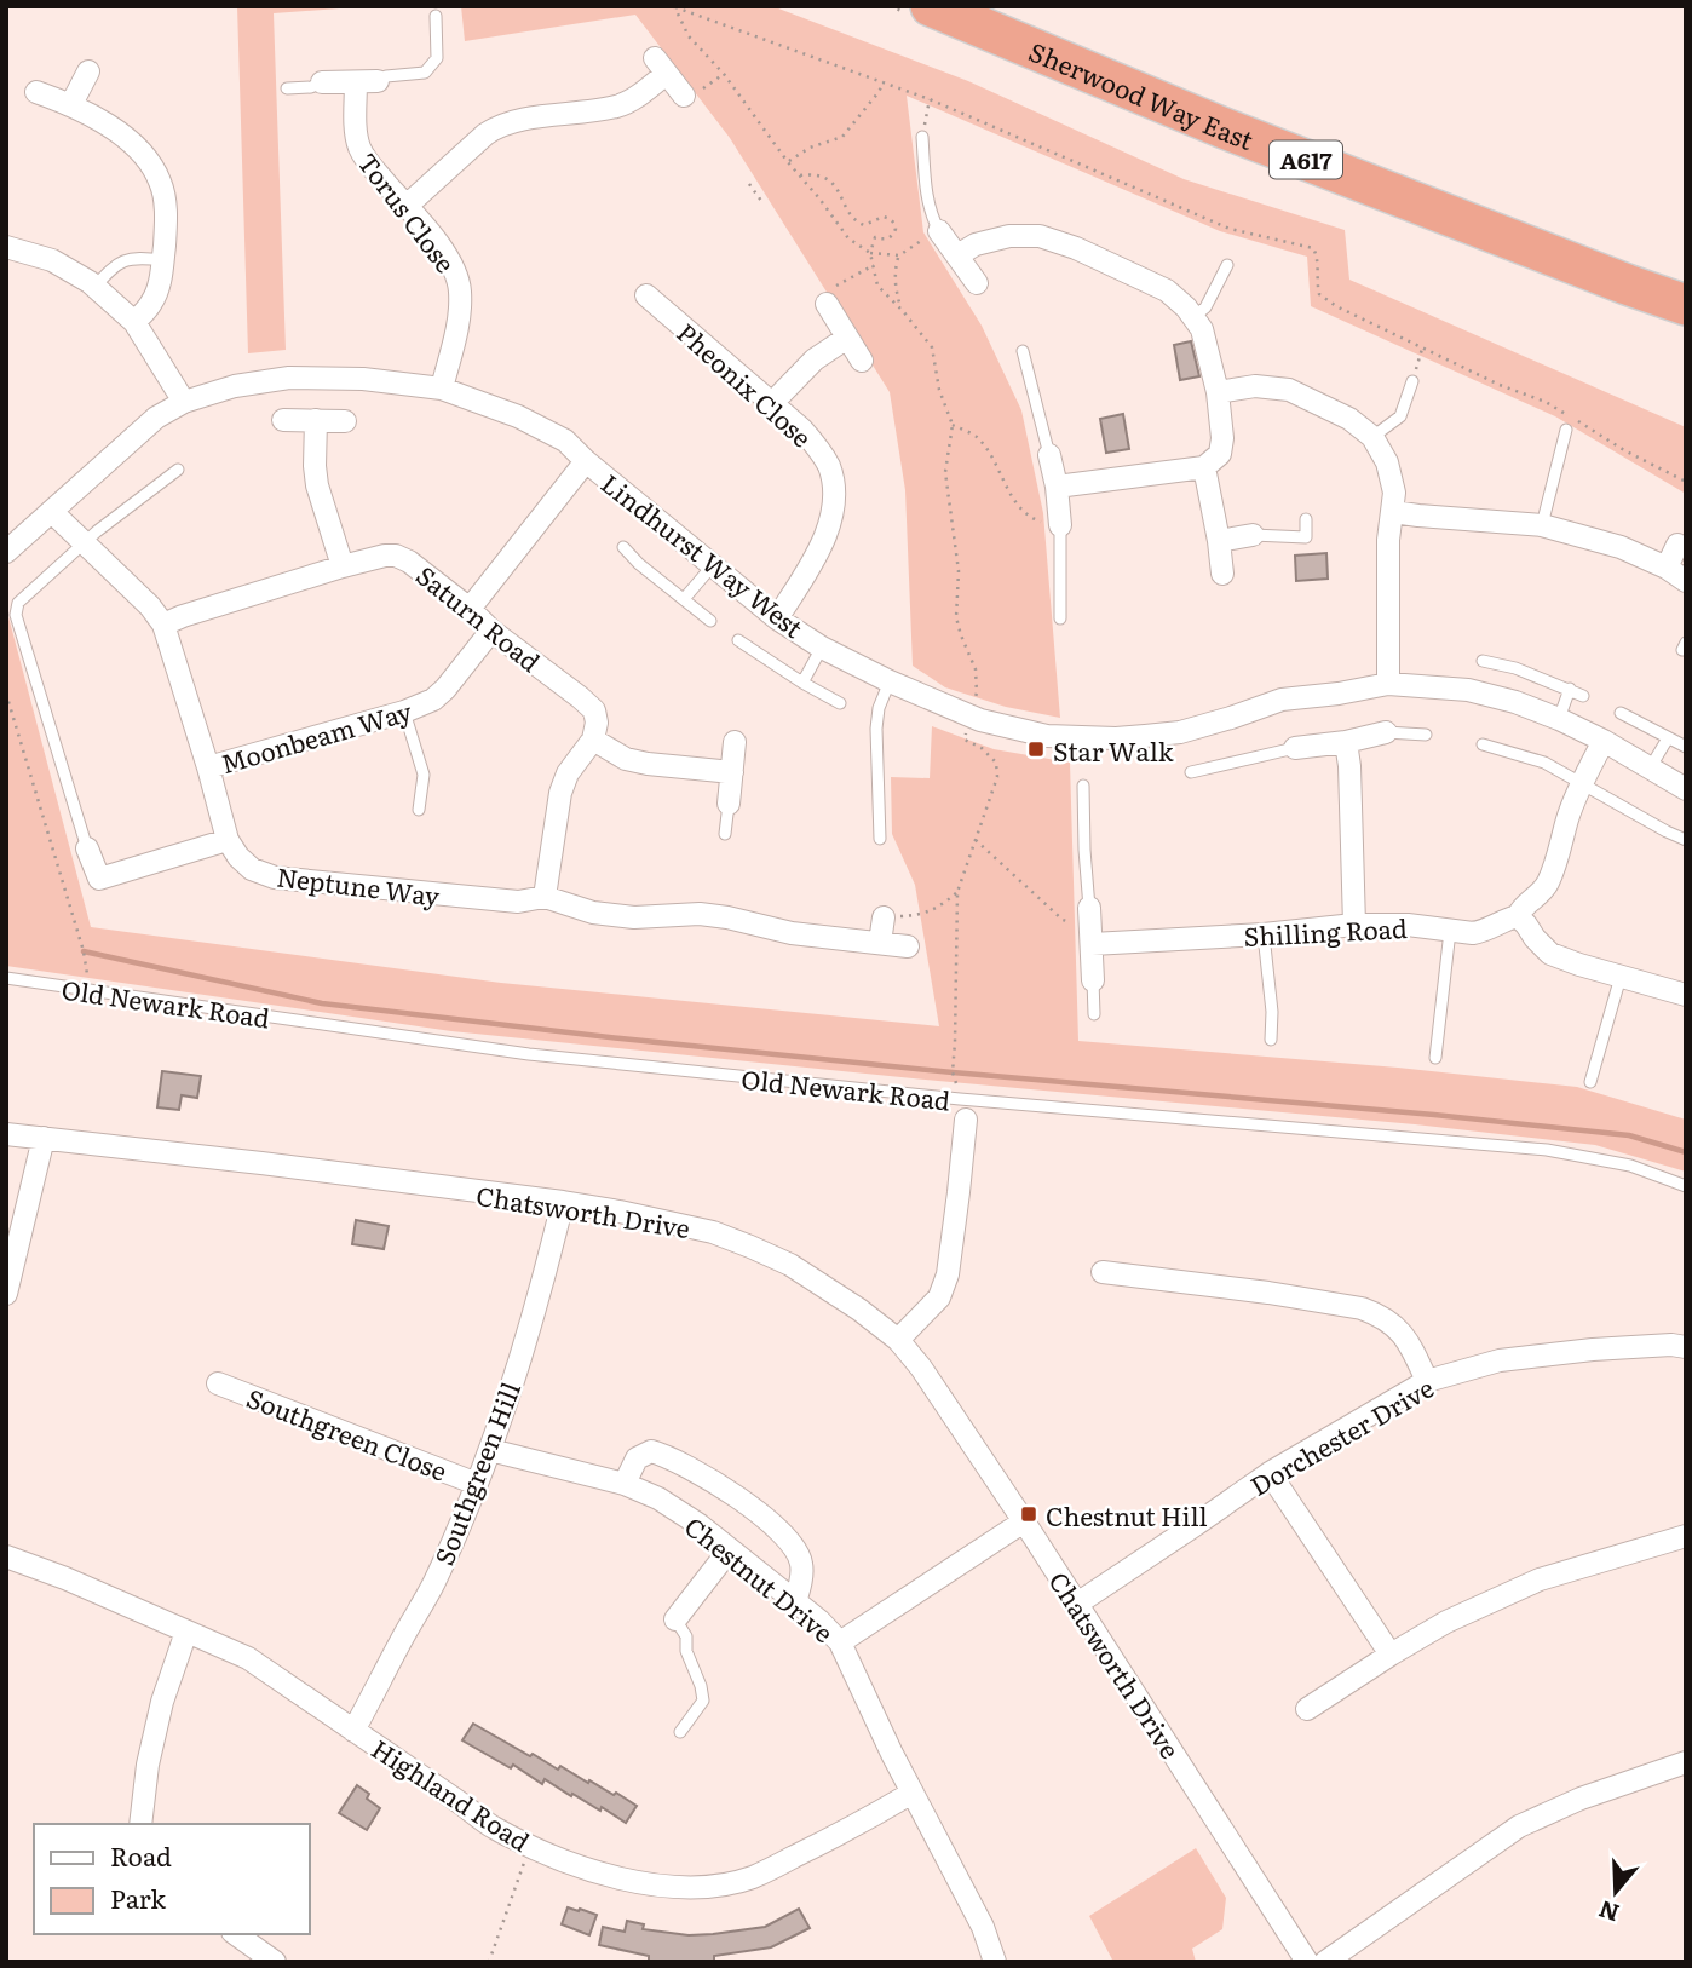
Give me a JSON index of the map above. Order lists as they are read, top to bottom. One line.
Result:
{"streets":{"highway":["Sherwood Way East","A617"],"street":["Torus Close","Pheonix Close","Lindhurst Way West","Saturn Road","Moonbeam Way","Neptune Way","Shilling Road","Chatsworth Drive","Southgreen Close","Dorchester Drive","Southgreen Hill","Chestnut Drive","Highland Road"],"lane":["Old Newark Road"]},"crossings":[["Torus Close","Lindhurst Way West"],["Pheonix Close","Lindhurst Way West"],["Lindhurst Way West","Neptune Way"],["Saturn Road","Moonbeam Way"],["Saturn Road","Neptune Way"],["Moonbeam Way","Neptune Way"],["Chatsworth Drive","Dorchester Drive"],["Chatsworth Drive","Southgreen Hill"],["Southgreen Close","Southgreen Hill"],["Southgreen Hill","Chestnut Drive"],["Southgreen Hill","Highland Road"],["Chestnut Drive","Highland Road"]],"places":{"transit":["Star Walk","Chestnut Hill"]},"legend":["Road","Park"],"north":"bottom"}
